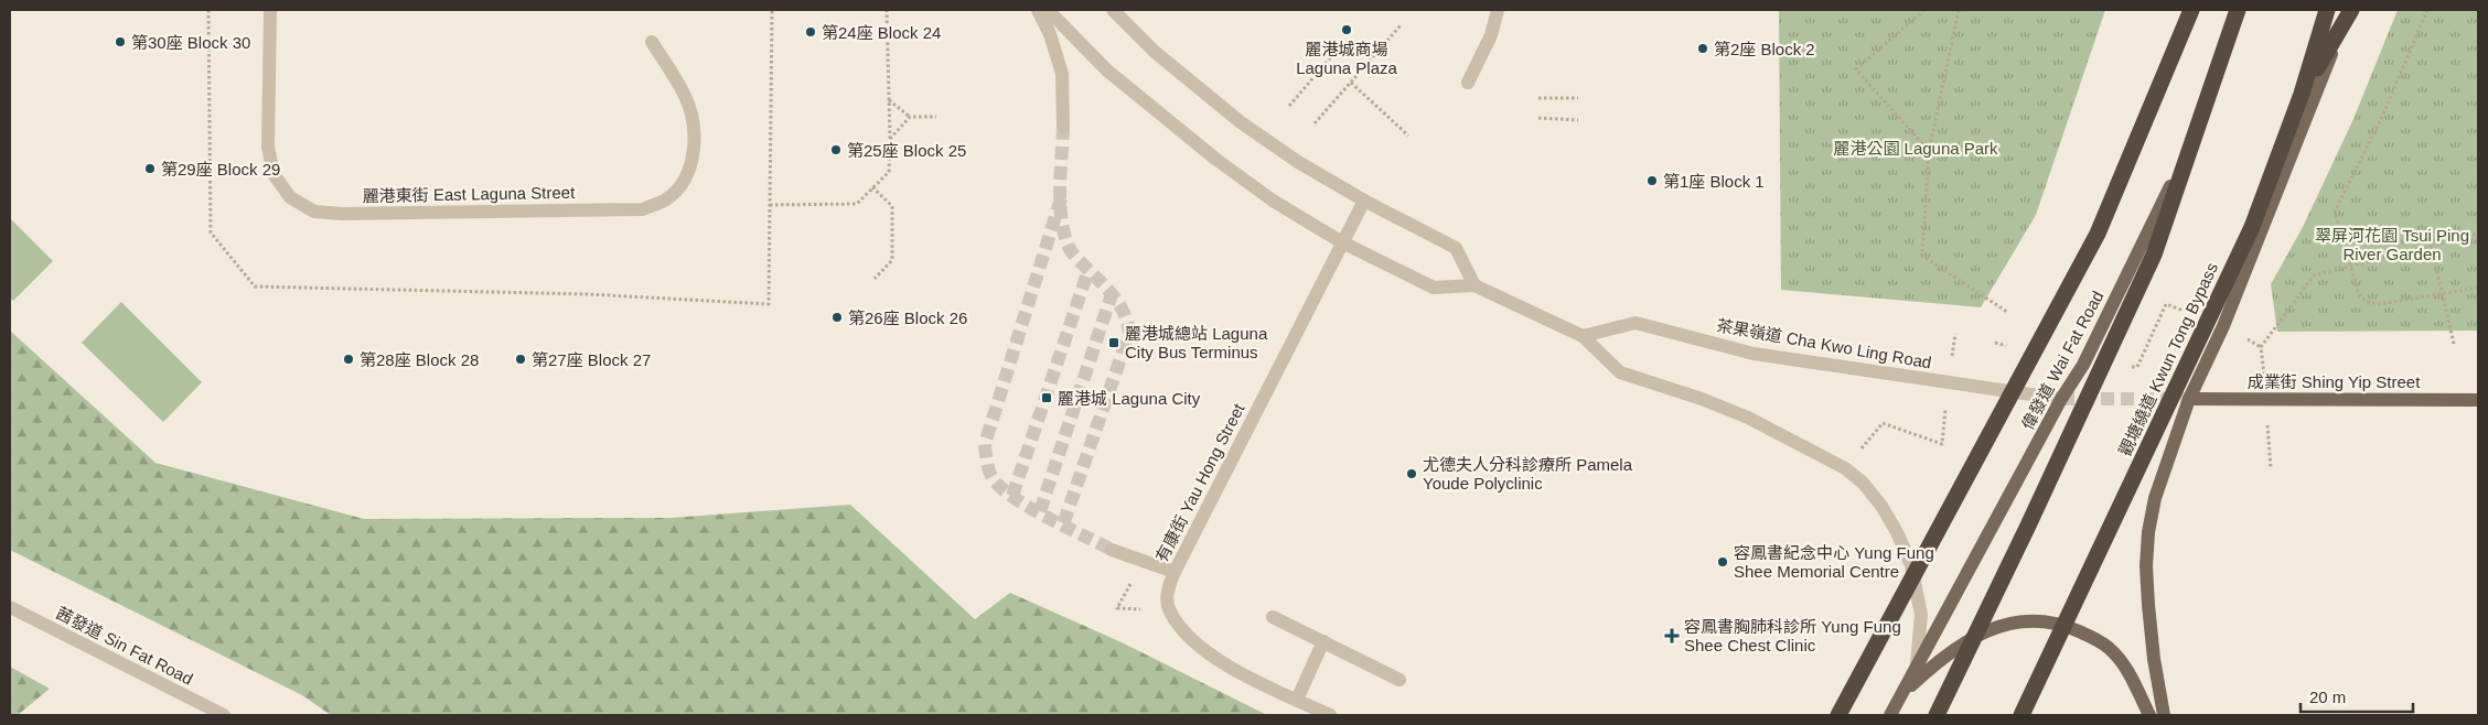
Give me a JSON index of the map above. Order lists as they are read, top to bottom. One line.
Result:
{"streets":{"highway":["觀塘繞道 Kwun Tong Bypass"],"main road":["偉發道 Wai Fat Road","成業街 Shing Yip Street"],"street":["麗港東街 East Laguna Street","茶果嶺道 Cha Kwo Ling Road","有康街 Yau Hong Street","茜發道 Sin Fat Road"]},"crossings":[["茶果嶺道 Cha Kwo Ling Road","偉發道 Wai Fat Road"]],"parks":["麗港公園 Laguna Park","翠屏河花園 Tsui Ping River Garden"],"places":{"other":["麗港城商場 Laguna Plaza","第24座 Block 24","第30座 Block 30","第2座 Block 2","第25座 Block 25","第29座 Block 29","第1座 Block 1","第26座 Block 26","第28座 Block 28","第27座 Block 27","尤德夫人分科診療所 Pamela Youde Polyclinic","容鳳書紀念中心 Yung Fung Shee Memorial Centre"],"transit":["麗港城總站 Laguna City Bus Terminus","麗港城 Laguna City"],"health":["容鳳書胸肺科診所 Yung Fung Shee Chest Clinic"]},"scale_bar":"20 m"}
